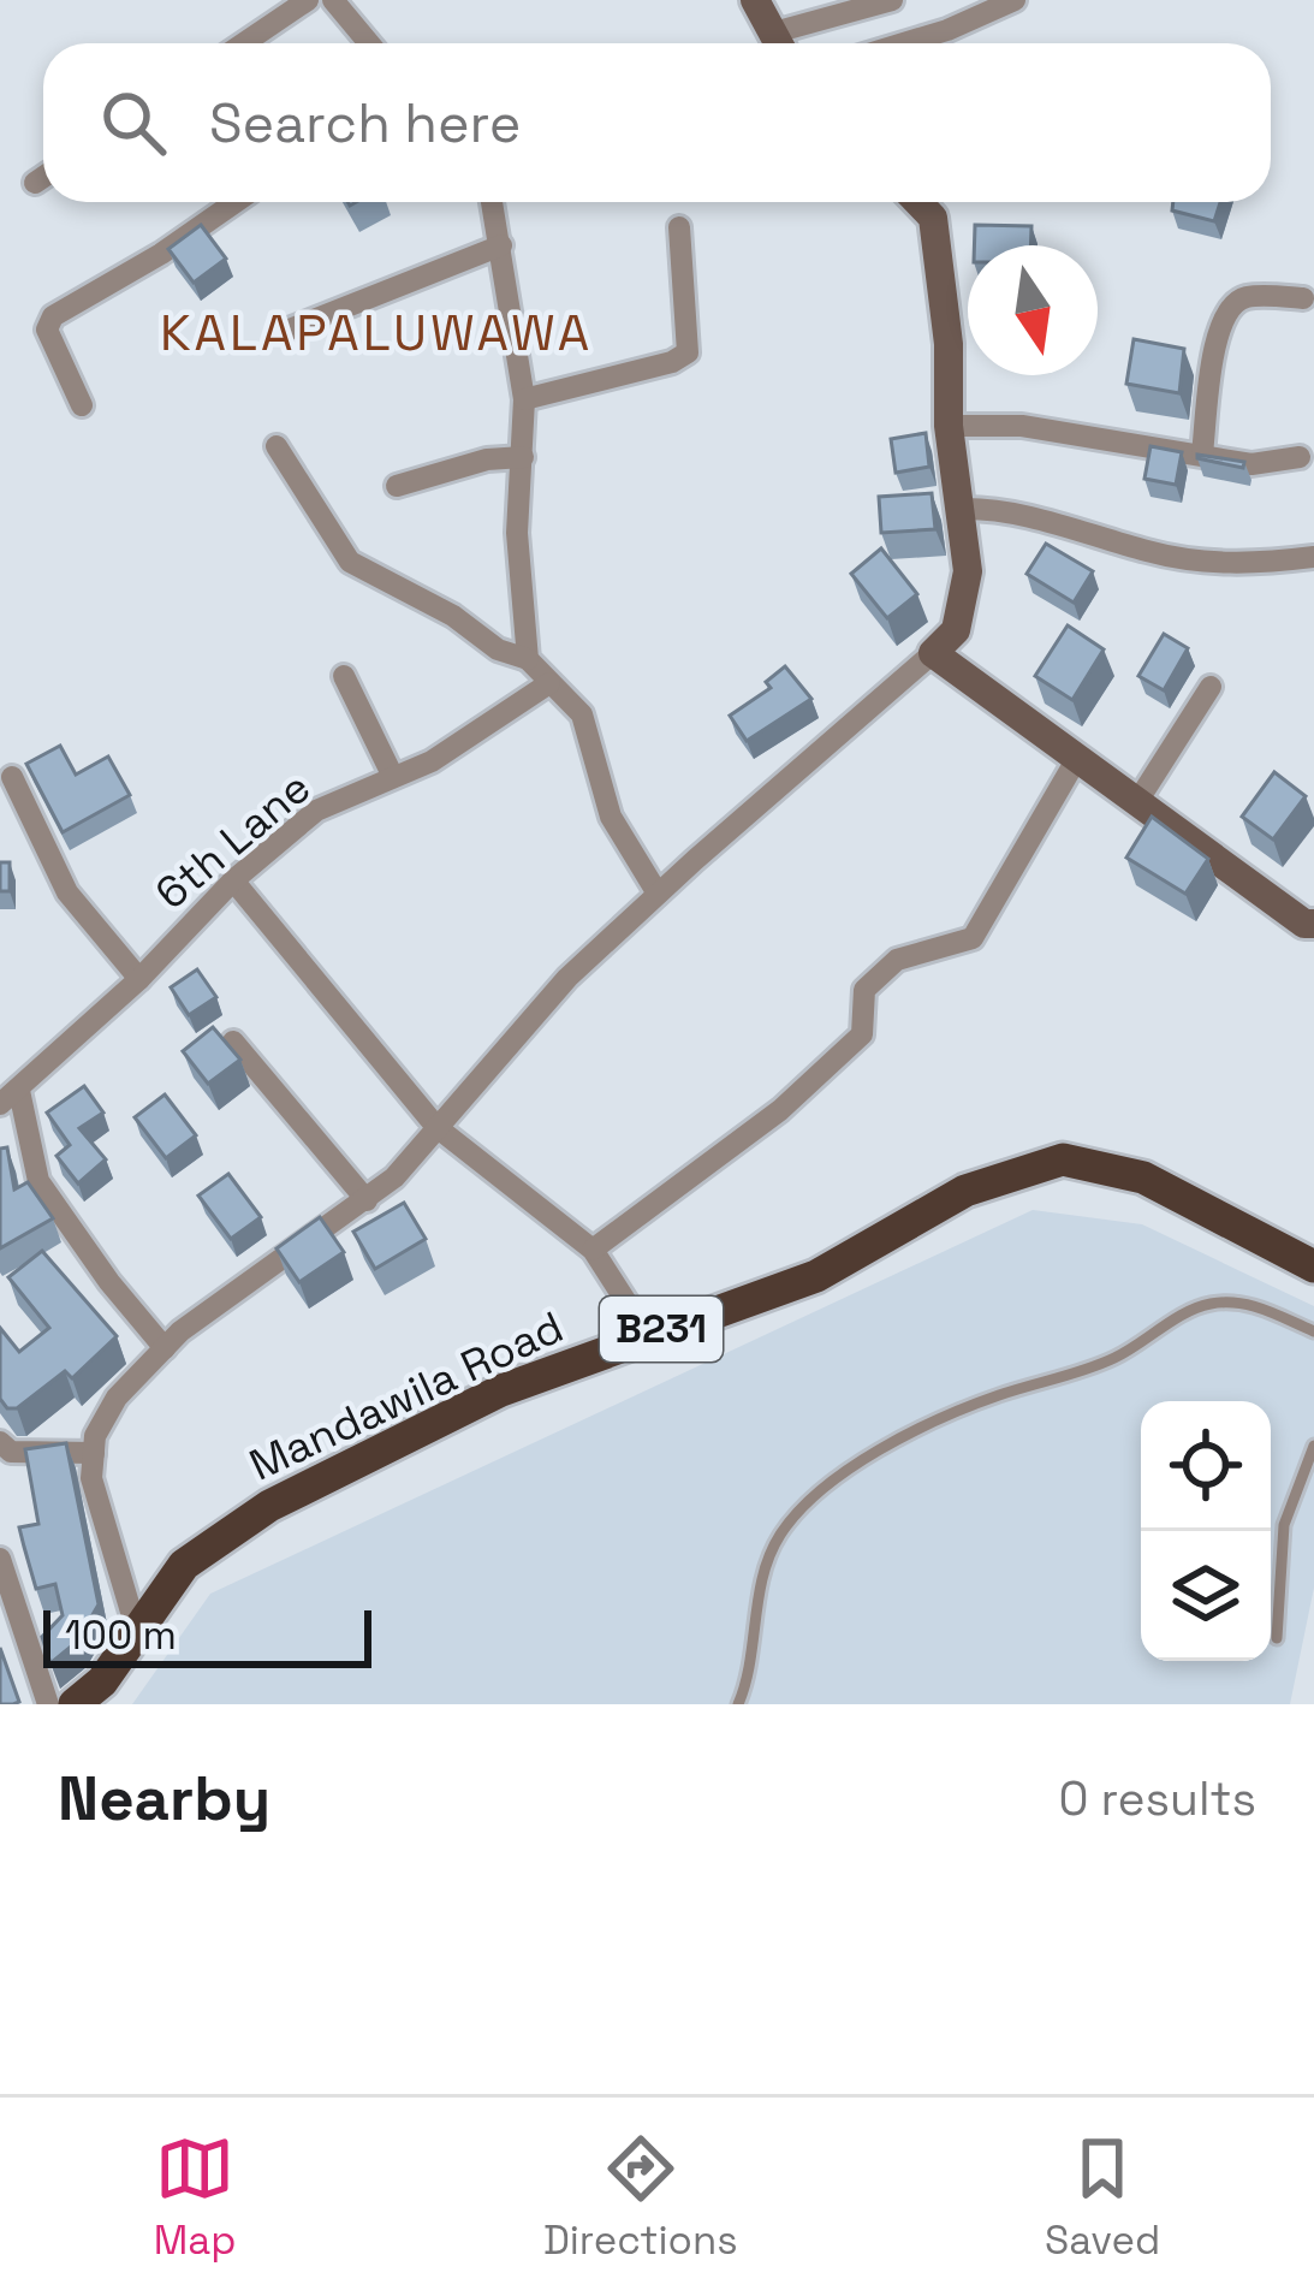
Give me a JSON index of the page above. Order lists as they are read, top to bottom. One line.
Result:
{"streets":{"main road":["B231","Mandawila Road"],"street":["6th Lane"]},"districts":["KALAPALUWAWA"],"scale_bar":"100 m","north":"bottom","page":{"search":"Search here","scale":"100 m","heading":["Nearby","0 results"],"nav":["Map","Directions","Saved"]}}
